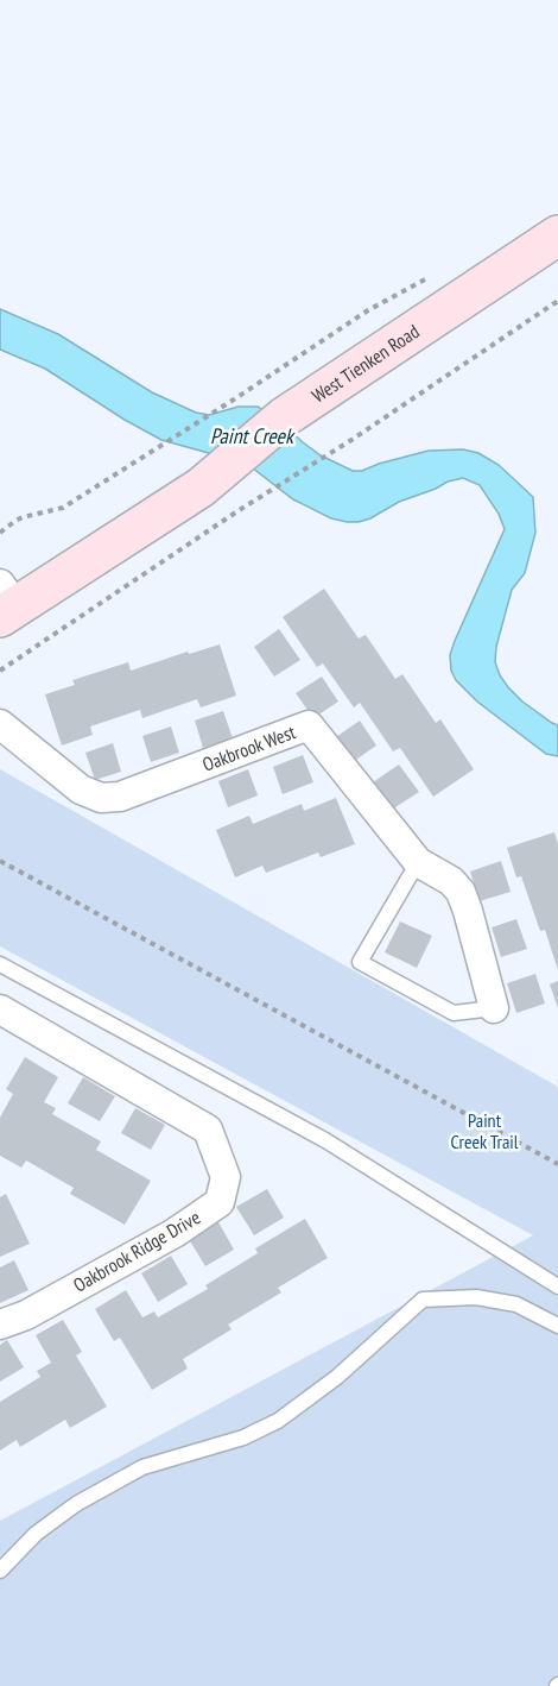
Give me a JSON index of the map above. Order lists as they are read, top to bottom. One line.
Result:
{"streets":{"main road":["West Tienken Road"],"street":["Oakbrook West","Oakbrook Ridge Drive"]},"water":["Paint Creek"],"parks":["Paint Creek Trail"]}
